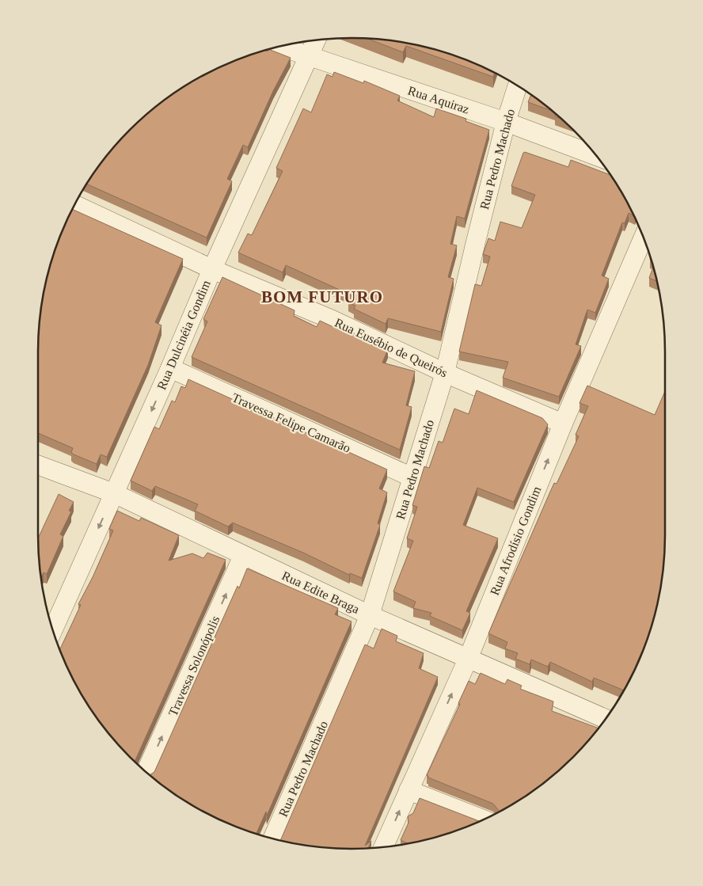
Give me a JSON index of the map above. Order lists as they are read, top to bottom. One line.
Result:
{"streets":{"street":["Rua Aquiraz","Rua Pedro Machado","Rua Dulcinéia Gondim","Rua Eusébio de Queirós","Travessa Felipe Camarão","Rua Afrodísio Gondim","Rua Edite Braga","Travessa Solonópolis"]},"crossings":[["Rua Aquiraz","Rua Pedro Machado"],["Rua Aquiraz","Rua Dulcinéia Gondim"],["Rua Pedro Machado","Rua Eusébio de Queirós"],["Rua Pedro Machado","Travessa Felipe Camarão"],["Rua Pedro Machado","Rua Edite Braga"],["Rua Dulcinéia Gondim","Rua Eusébio de Queirós"],["Rua Dulcinéia Gondim","Travessa Felipe Camarão"],["Rua Dulcinéia Gondim","Rua Edite Braga"],["Rua Eusébio de Queirós","Rua Afrodísio Gondim"],["Rua Afrodísio Gondim","Rua Edite Braga"],["Rua Edite Braga","Travessa Solonópolis"]],"one_way":["Rua Dulcinéia Gondim","Rua Afrodísio Gondim","Travessa Solonópolis"],"districts":["BOM FUTURO"]}
